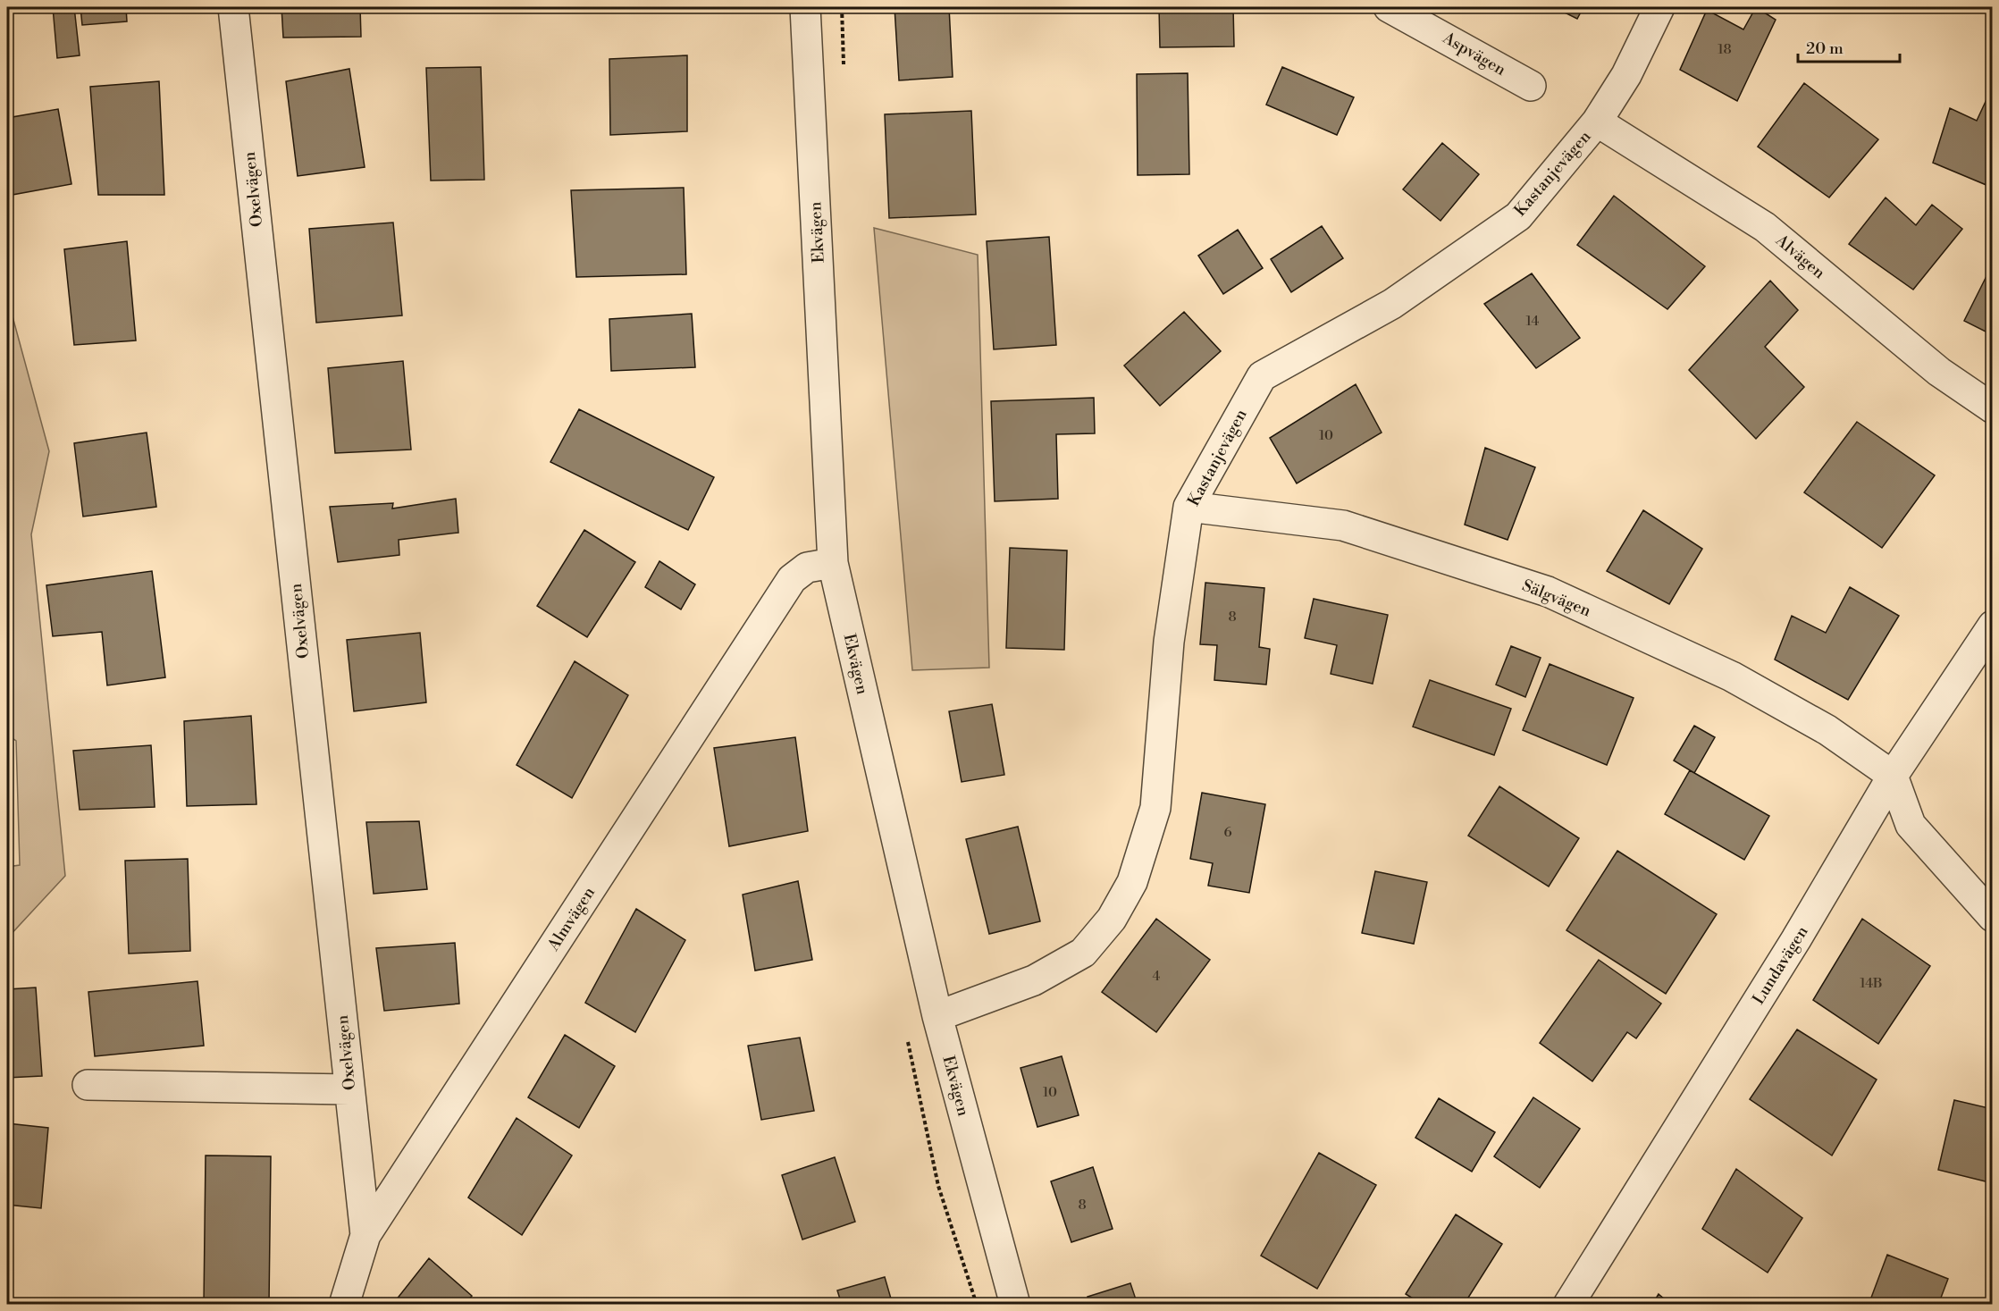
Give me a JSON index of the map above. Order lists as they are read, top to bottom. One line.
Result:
{"streets":{"street":["Aspvägen","Kastanjevägen","Oxelvägen","Ekvägen","Alvägen","Sälgvägen","Almvägen","Lundavägen"]},"crossings":[["Kastanjevägen","Ekvägen"],["Kastanjevägen","Alvägen"],["Kastanjevägen","Sälgvägen"],["Oxelvägen","Almvägen"],["Ekvägen","Almvägen"],["Sälgvägen","Lundavägen"]],"house_numbers":["18","14","10","8","6","4","14B","10","8"],"scale_bar":"20 m"}
